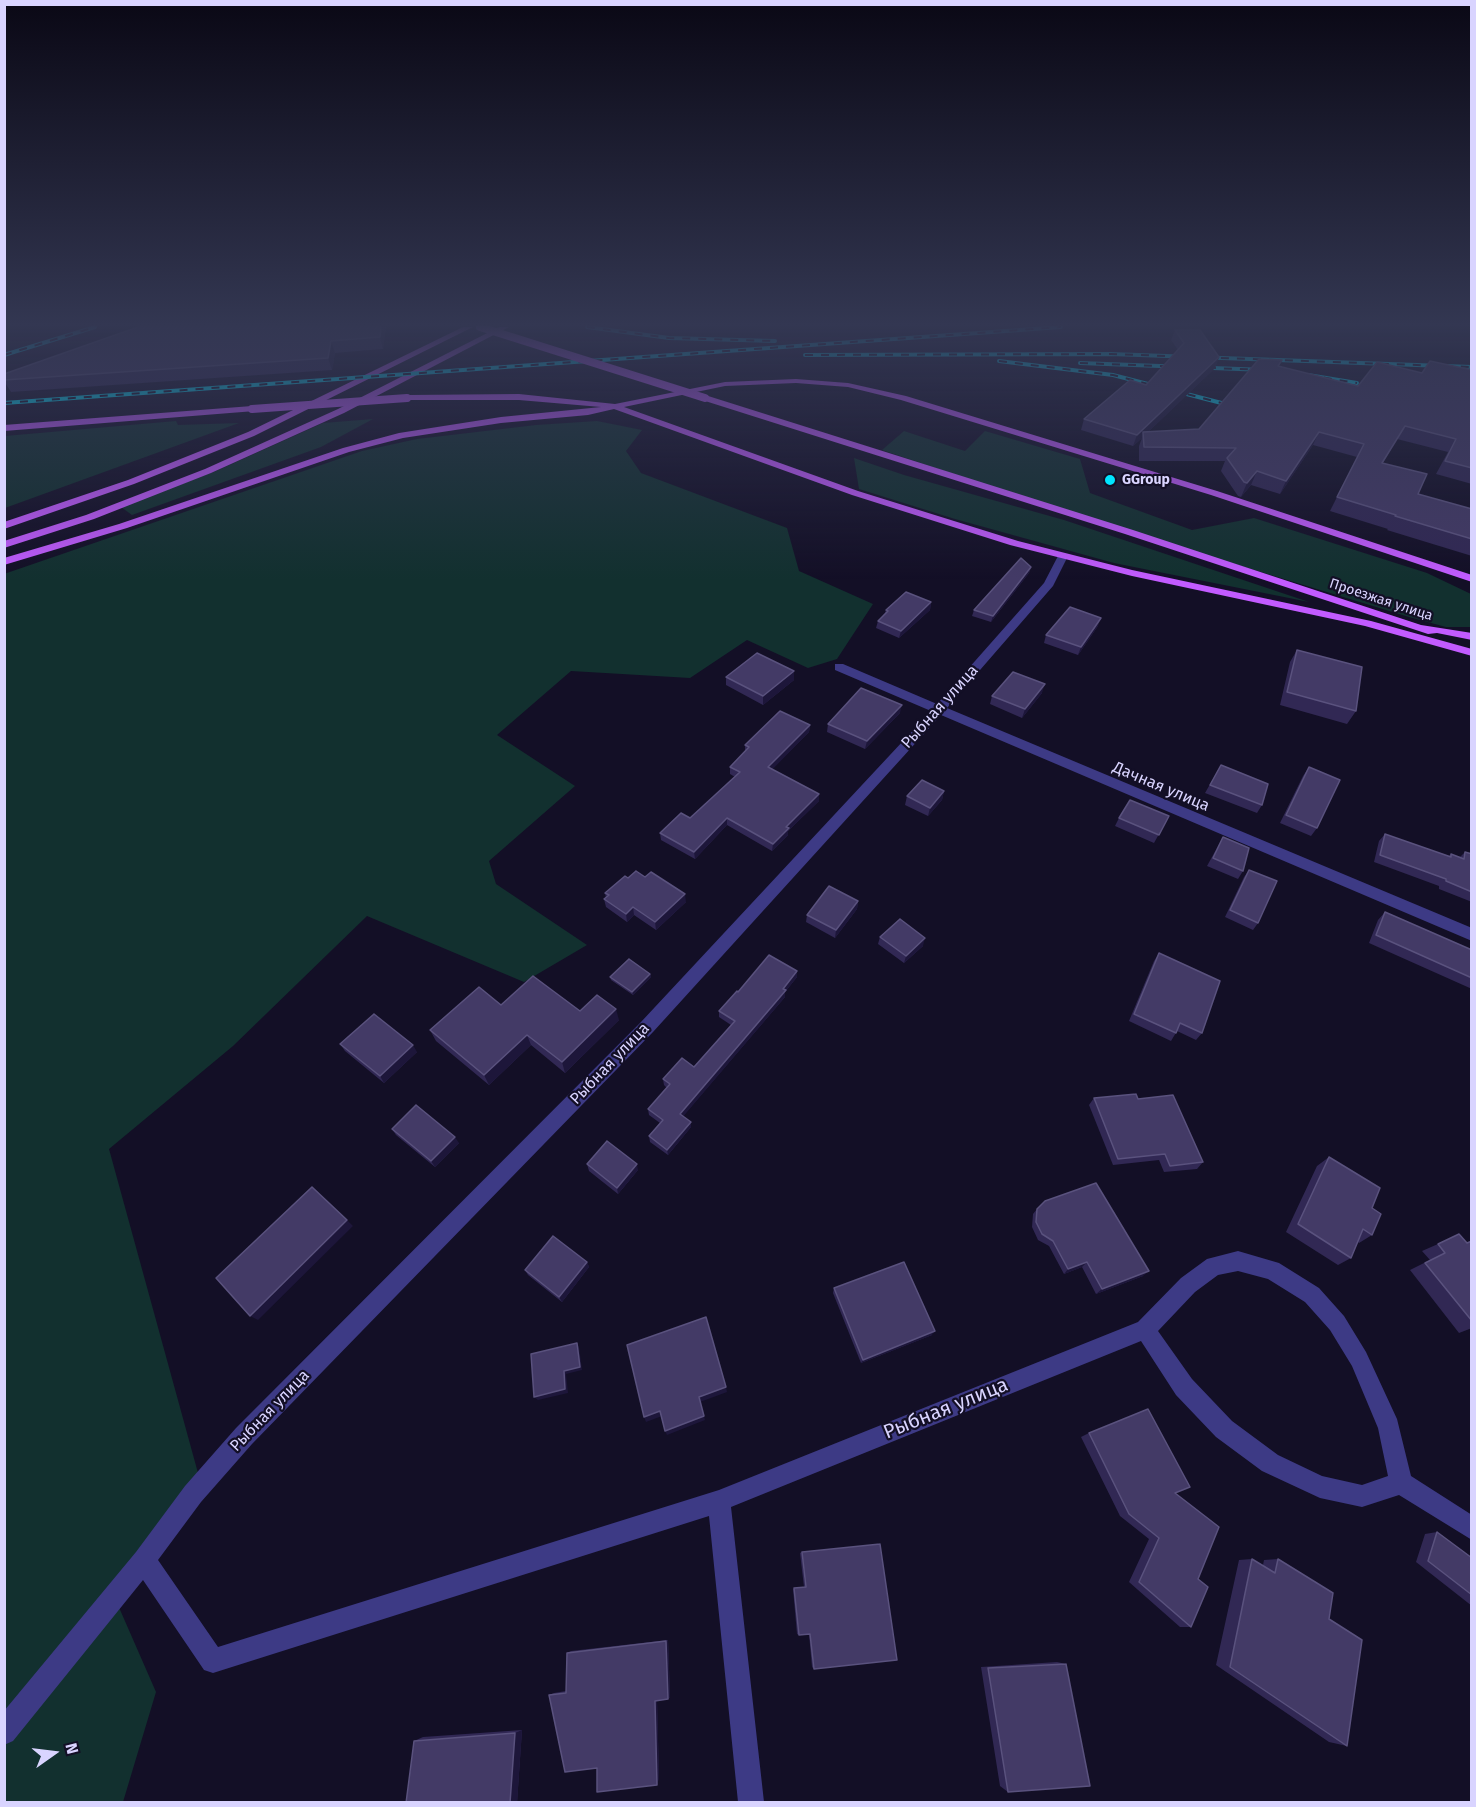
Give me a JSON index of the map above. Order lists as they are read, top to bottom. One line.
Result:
{"streets":{"main road":["Проезжая улица"],"street":["Рыбная улица","Дачная улица"]},"crossings":[["Рыбная улица","Дачная улица"]],"places":["GGroup"],"north":"right"}
